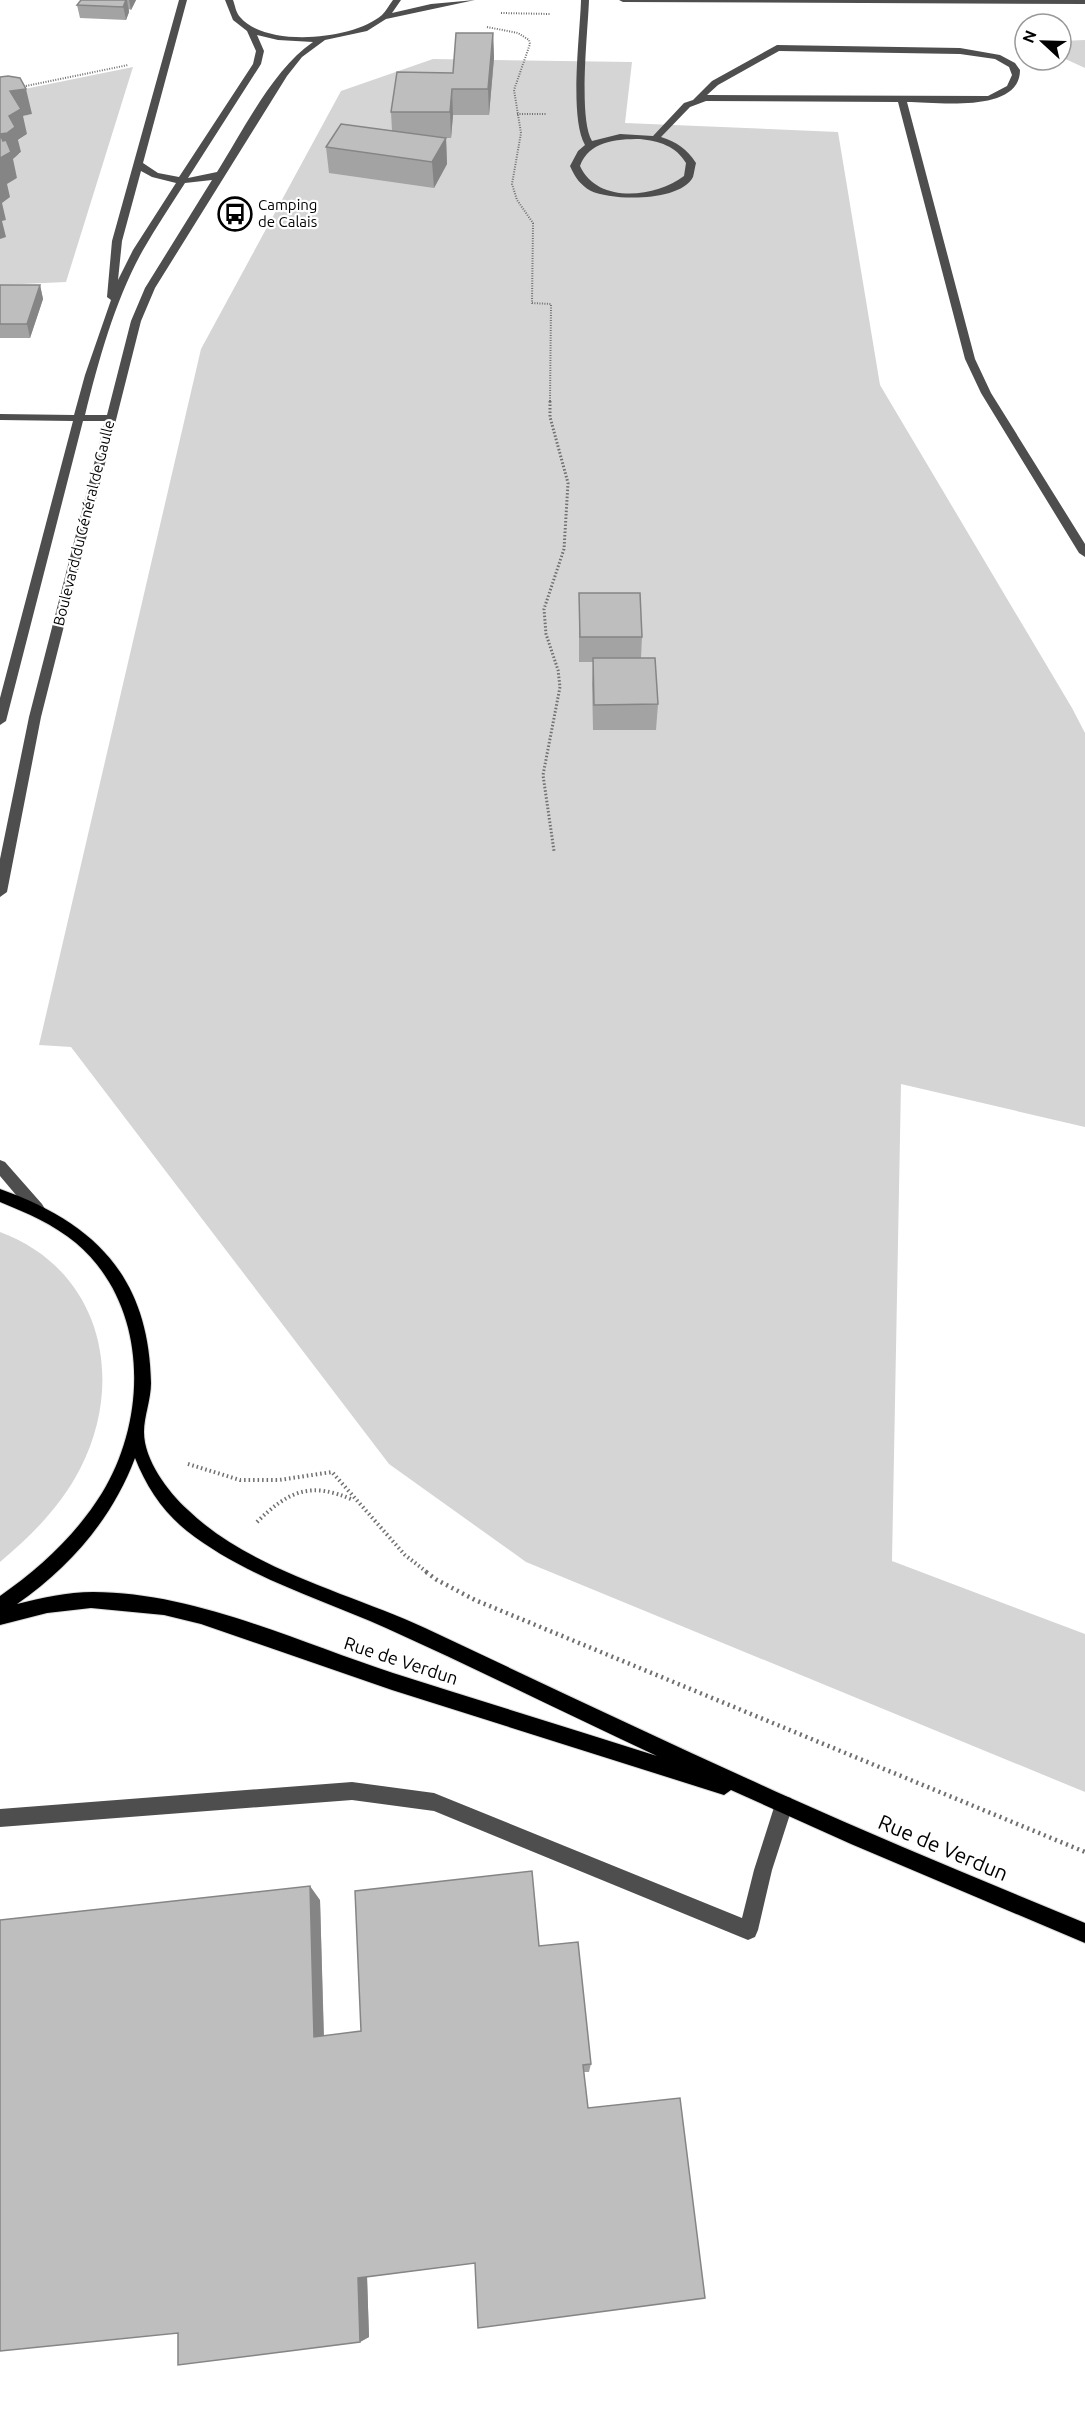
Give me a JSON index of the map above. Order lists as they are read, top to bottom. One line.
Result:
{"streets":{"main road":["Rue de Verdun"],"street":["Boulevard du Général de Gaulle"]},"places":{"bus stop":["Camping de Calais"]},"north":"left"}
